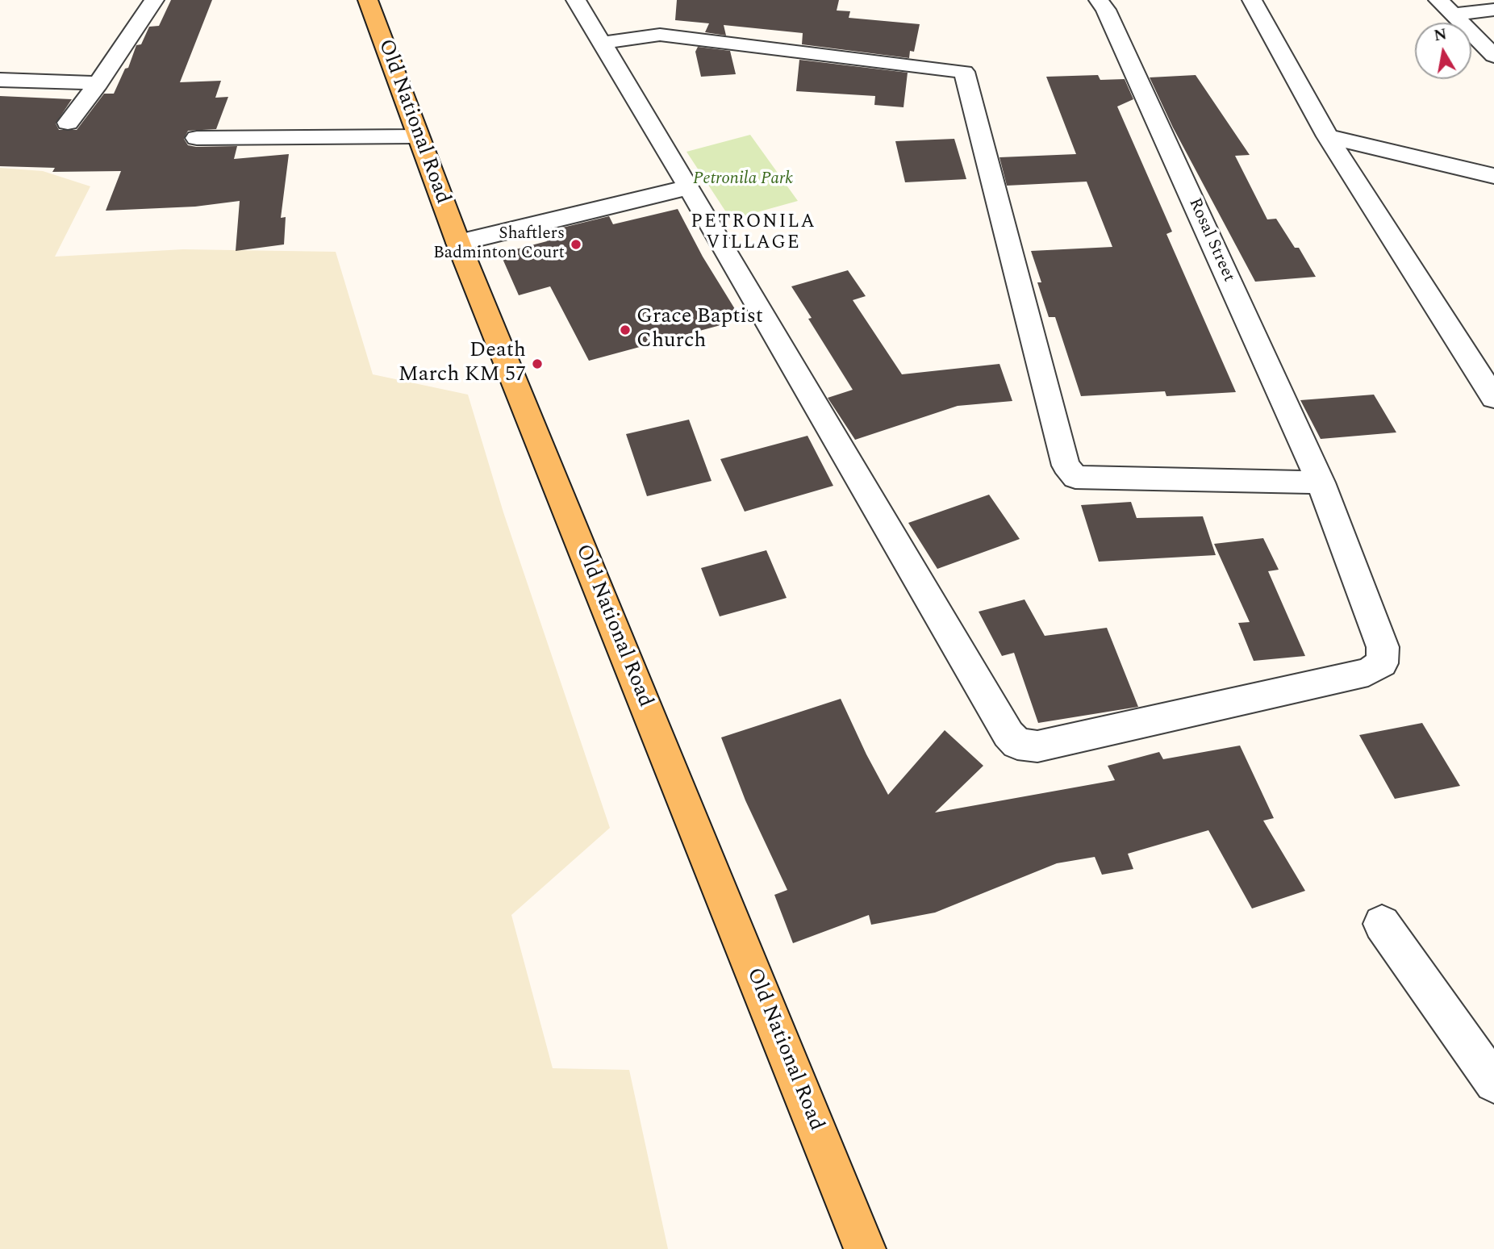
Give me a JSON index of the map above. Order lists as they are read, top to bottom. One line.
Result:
{"streets":{"main road":["Old National Road"],"street":["Rosal Street"]},"districts":["PETRONILA VILLAGE"],"parks":["Petronila Park"],"places":["Shaftlers Badminton Court","Grace Baptist Church","Death March KM 57"],"north":"top"}
